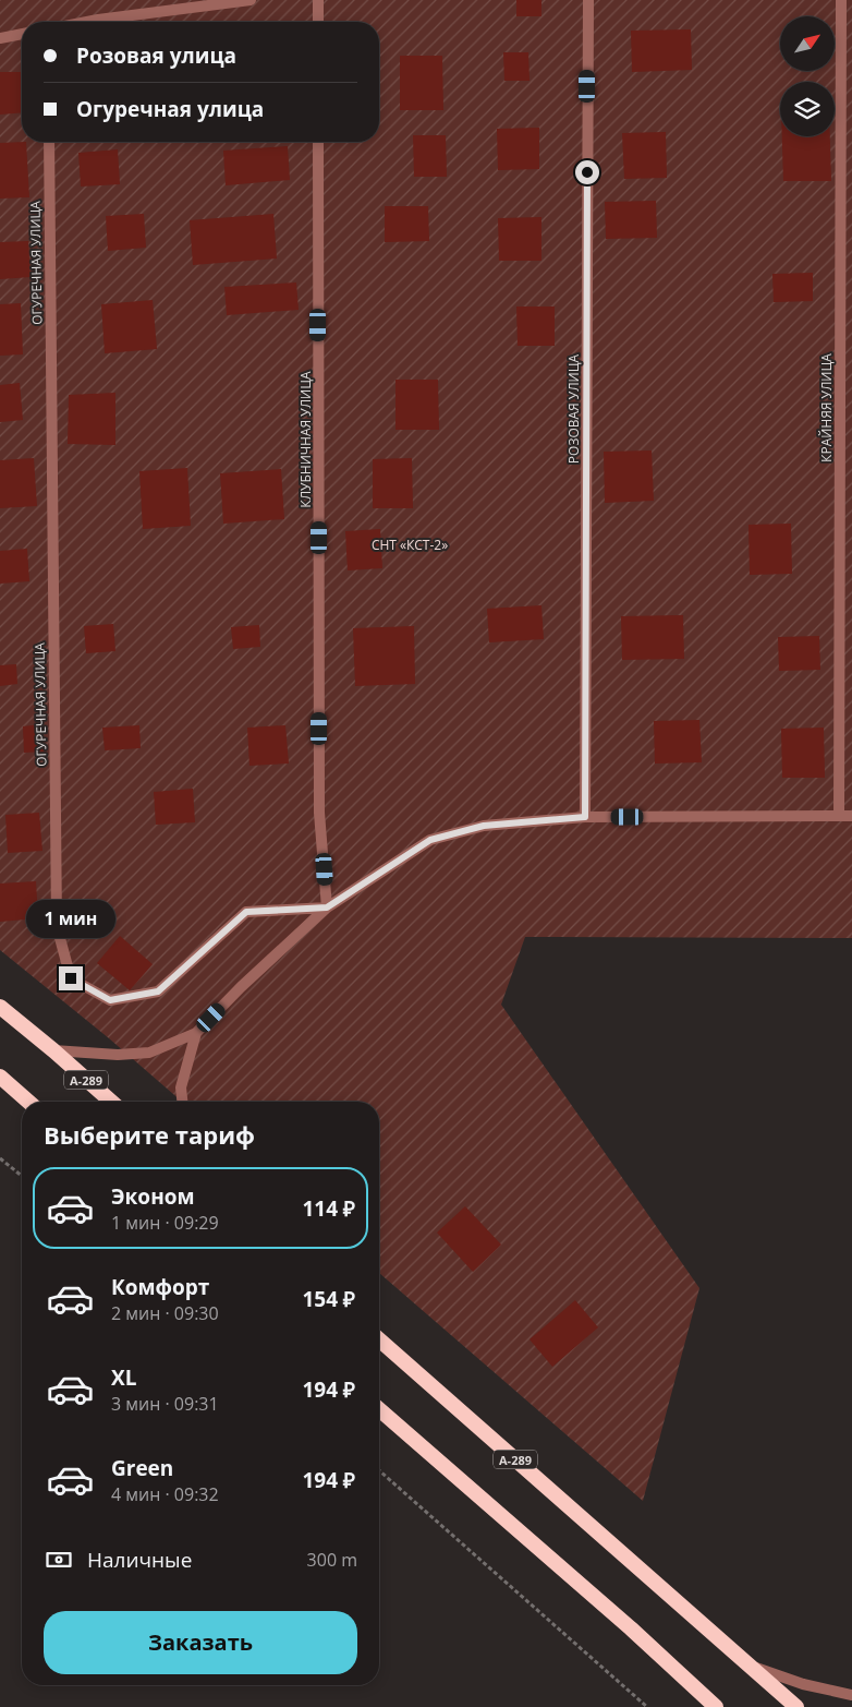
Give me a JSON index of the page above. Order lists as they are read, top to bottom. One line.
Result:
{"streets":{"highway":["А-289"],"street":["ОГУРЕЧНАЯ УЛИЦА","КРАЙНЯЯ УЛИЦА","РОЗОВАЯ УЛИЦА","КЛУБНИЧНАЯ УЛИЦА"]},"crossings":[["ОГУРЕЧНАЯ УЛИЦА","КЛУБНИЧНАЯ УЛИЦА"]],"parks":["СНТ «КСТ-2»"],"north":"top right","page":{"banner":["Розовая улица","Огуречная улица"],"bubble":"1 мин","heading":"Выберите тариф","list":[{"name":"Эконом","note":"1 мин · 09:29","value":"114 ₽"},{"name":"Комфорт","note":"2 мин · 09:30","value":"154 ₽"},{"name":"XL","note":"3 мин · 09:31","value":"194 ₽"},{"name":"Green","note":"4 мин · 09:32","value":"194 ₽"}],"pay":["Наличные","300 m"],"buttons":"Заказать"}}
